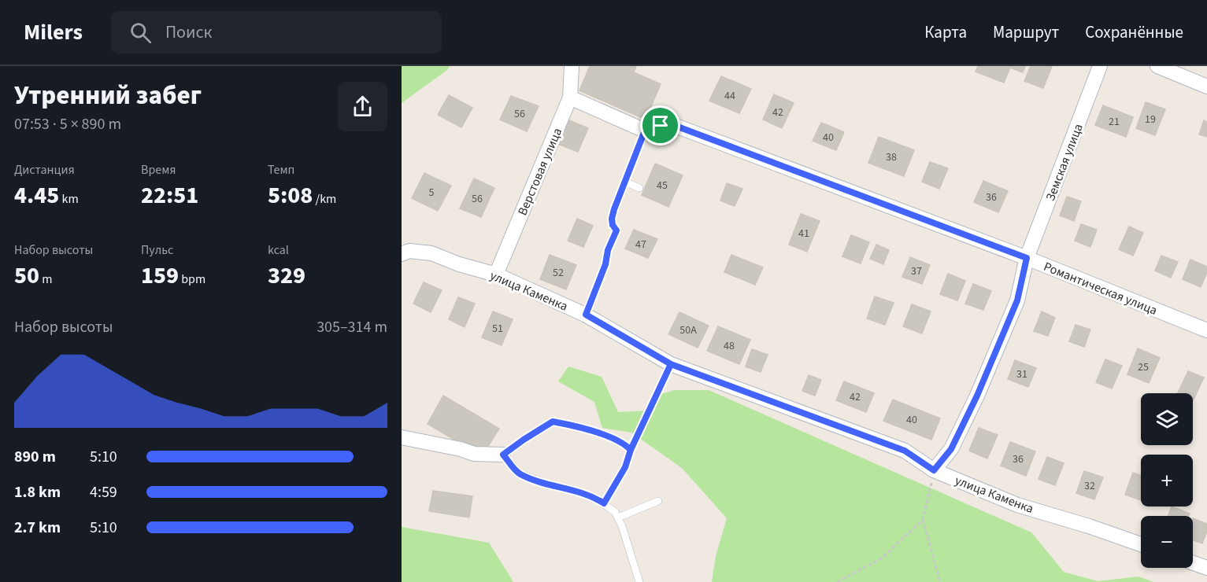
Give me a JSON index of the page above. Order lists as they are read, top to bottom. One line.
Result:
{"streets":{"street":["Земская улица","Верстовая улица","Романтическая улица","улица Каменка"]},"crossings":[["Земская улица","Романтическая улица"],["Земская улица","улица Каменка"],["Верстовая улица","улица Каменка"]],"house_numbers":["44","42","56","19","21","40","38","45","5","36","56","41","47","37","52","51","50А","48","25","31","42","40","36","32"],"page":{"header":"Milers","search":"Поиск","nav":["Карта","Маршрут","Сохранённые"],"heading":["Утренний забег","07:53 · 5 × 890 m"],"stats":[["Дистанция","4.45 km"],["Время","22:51"],["Темп","5:08 /km"],["Набор высоты","50 m"],["Пульс","159 bpm"],["kcal","329"]],"chart":["Набор высоты","305–314 m"],"map_buttons":["+","−"],"list":[{"name":"890 m","note":"5:10"},{"name":"1.8 km","note":"4:59"},{"name":"2.7 km","note":"5:10"}]}}
